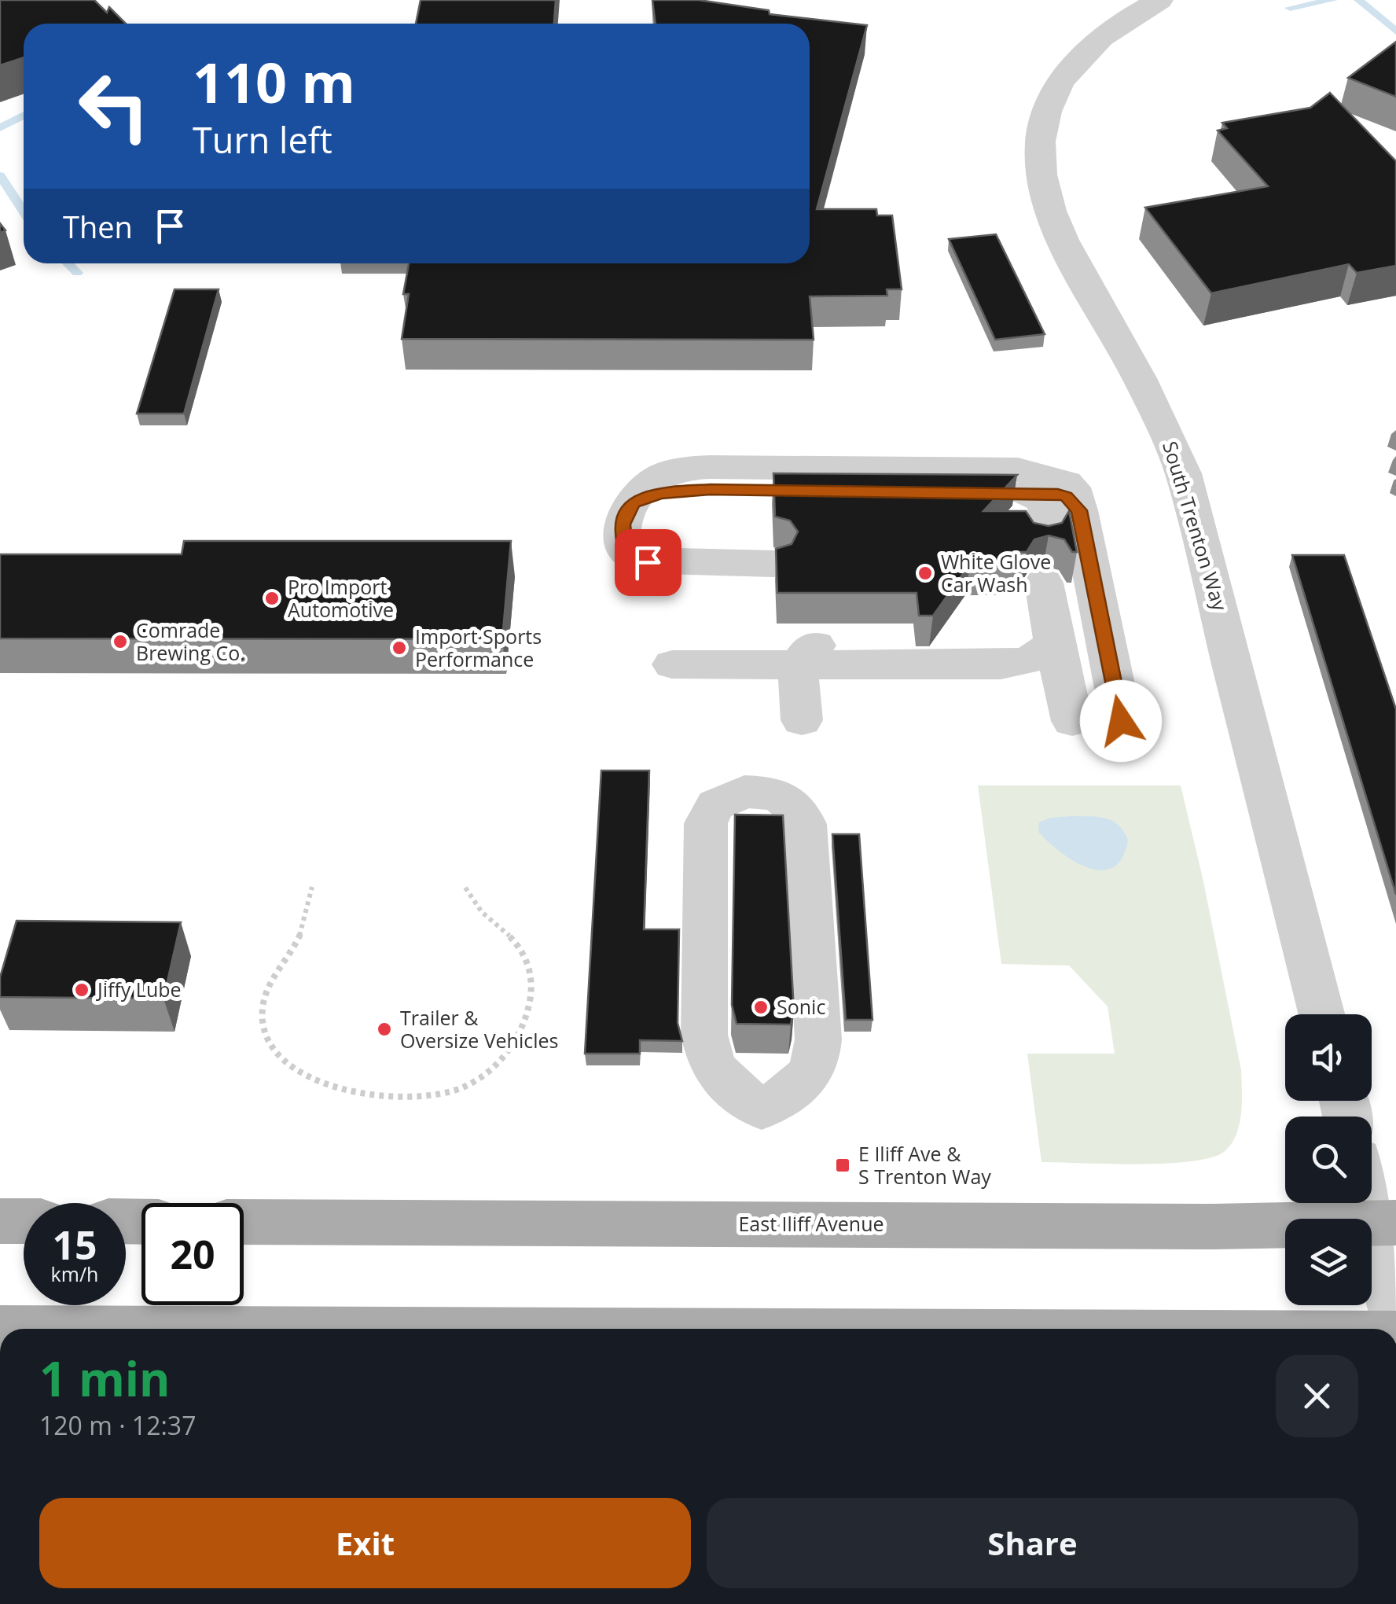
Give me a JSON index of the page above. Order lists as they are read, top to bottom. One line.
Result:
{"streets":{"main road":["East Iliff Avenue"],"street":["South Trenton Way"]},"places":{"other":["White Glove Car Wash","Pro Import Automotive","Comrade Brewing Co.","Import Sports Performance","Jiffy Lube","Sonic","Trailer & Oversize Vehicles"],"transit":["E Iliff Ave & S Trenton Way"]},"page":{"turn":["110 m","Turn left"],"then":"Then","speed":"15 km/h","limit":"20","heading":["1 min","120 m · 12:37"],"buttons":["Exit","Share"]}}
